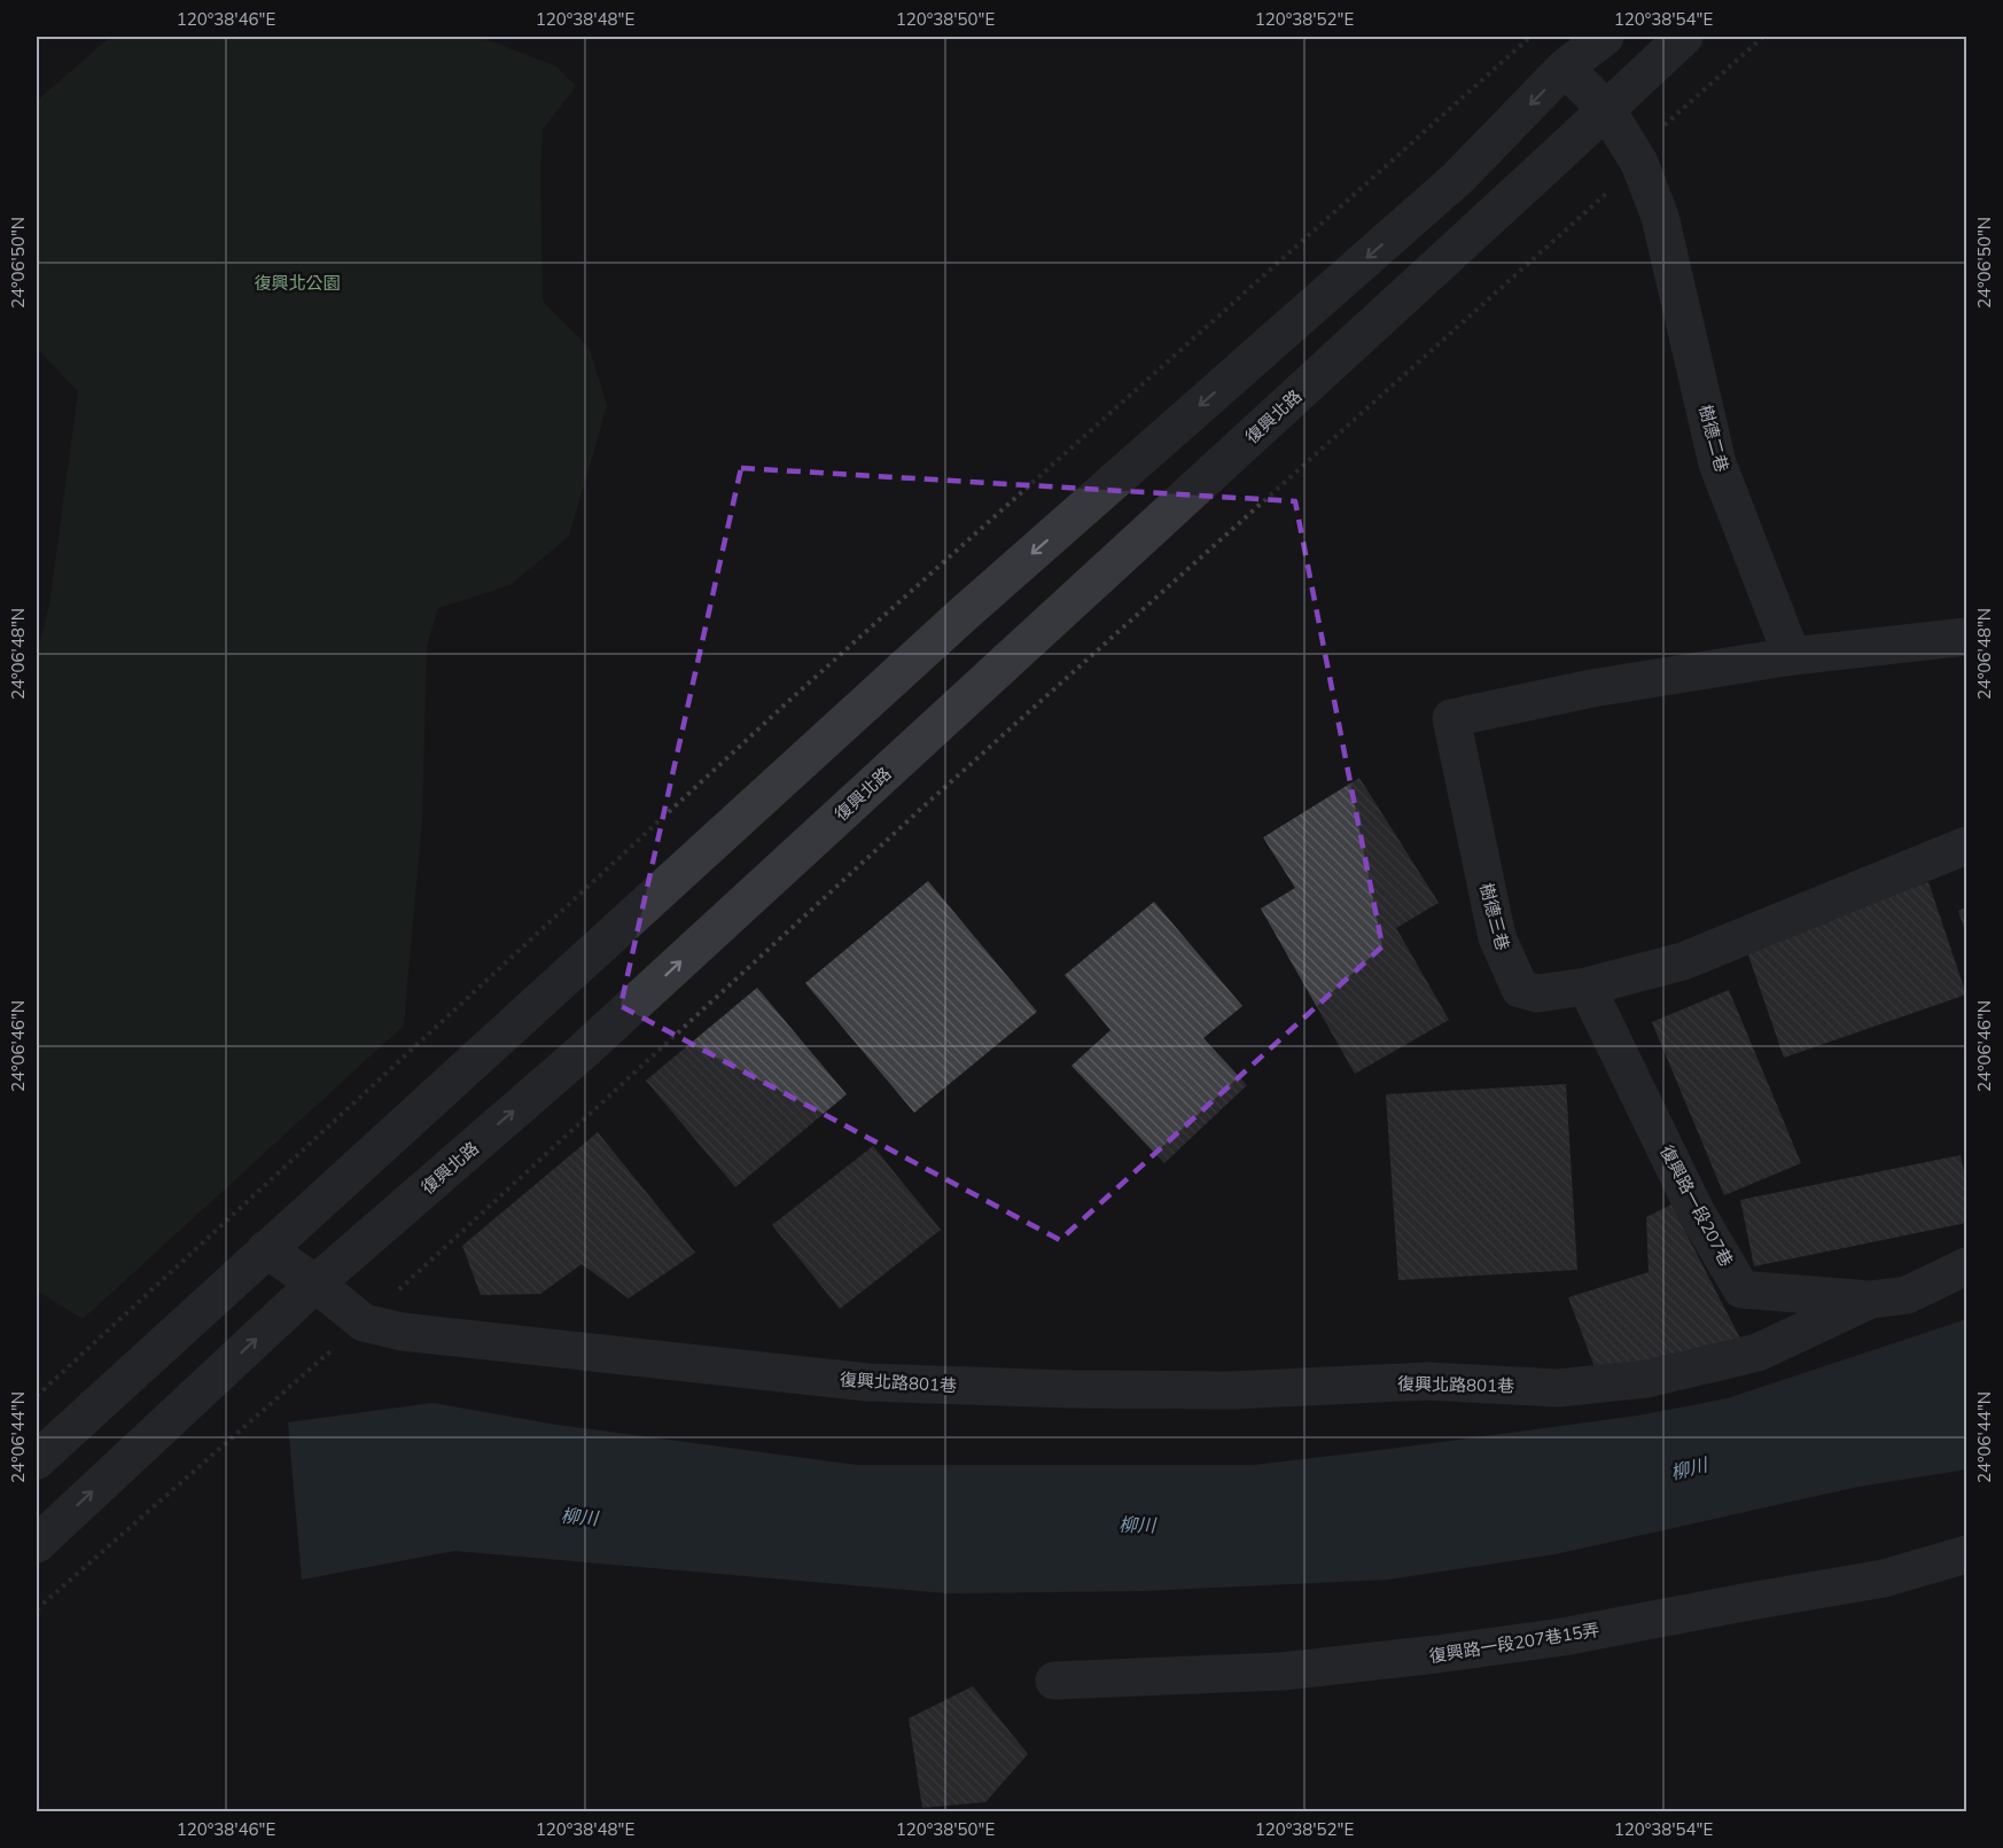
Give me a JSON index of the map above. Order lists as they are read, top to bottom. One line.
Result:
{"streets":{"street":["復興北路","樹德二巷","樹德三巷","復興路一段207巷","復興北路801巷","復興路一段207巷15弄"]},"crossings":[["復興北路","樹德二巷"],["復興北路","復興北路801巷"],["樹德二巷","樹德三巷"],["樹德三巷","復興路一段207巷"],["復興路一段207巷","復興北路801巷"]],"water":["柳川"],"parks":["復興北公園"],"coordinates":["120°38'46\"E","120°38'48\"E","120°38'50\"E","120°38'52\"E","120°38'54\"E","24°06'50\"N","24°06'48\"N","24°06'46\"N","24°06'44\"N"]}
